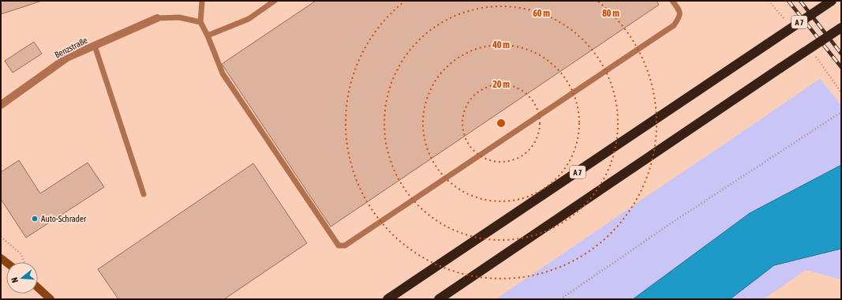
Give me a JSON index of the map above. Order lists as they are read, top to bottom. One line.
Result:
{"streets":{"highway":["A 7"],"street":["Benzstraße"]},"places":["Auto-Schrader"],"north":"left","rings":["80 m","60 m","40 m","20 m"]}
